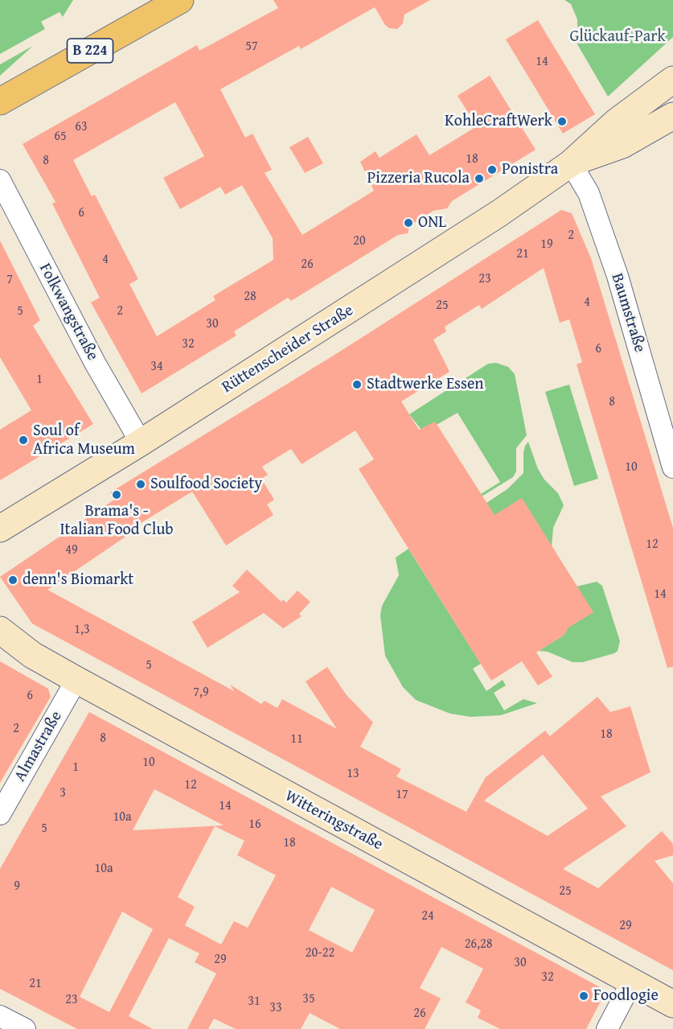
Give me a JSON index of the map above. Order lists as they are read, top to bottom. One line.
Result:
{"streets":{"main road":["B 224"],"street":["Folkwangstraße","Baumstraße","Rüttenscheider Straße","Almastraße","Witteringstraße"]},"crossings":[["Folkwangstraße","Rüttenscheider Straße"],["Baumstraße","Rüttenscheider Straße"],["Almastraße","Witteringstraße"]],"parks":["Glückauf-Park"],"places":["KohleCraftWerk","Ponistra","Pizzeria Rucola","ONL","Stadtwerke Essen","Soul of Africa Museum","Soulfood Society","Brama's - Italian Food Club","denn's Biomarkt","Foodlogie"],"house_numbers":["57","14","63","65","18","8","6","2","20","19","21","4","26","23","7","28","4","25","5","2","30","32","6","34","1","8","10","12","49","14","1,3","5","7,9","6","2","18","8","11","10","1","13","12","3","17","14","10a","16","5","18","10a","9","25","24","29","26,28","20-22","29","30","32","21","35","23","31","33","26"]}
